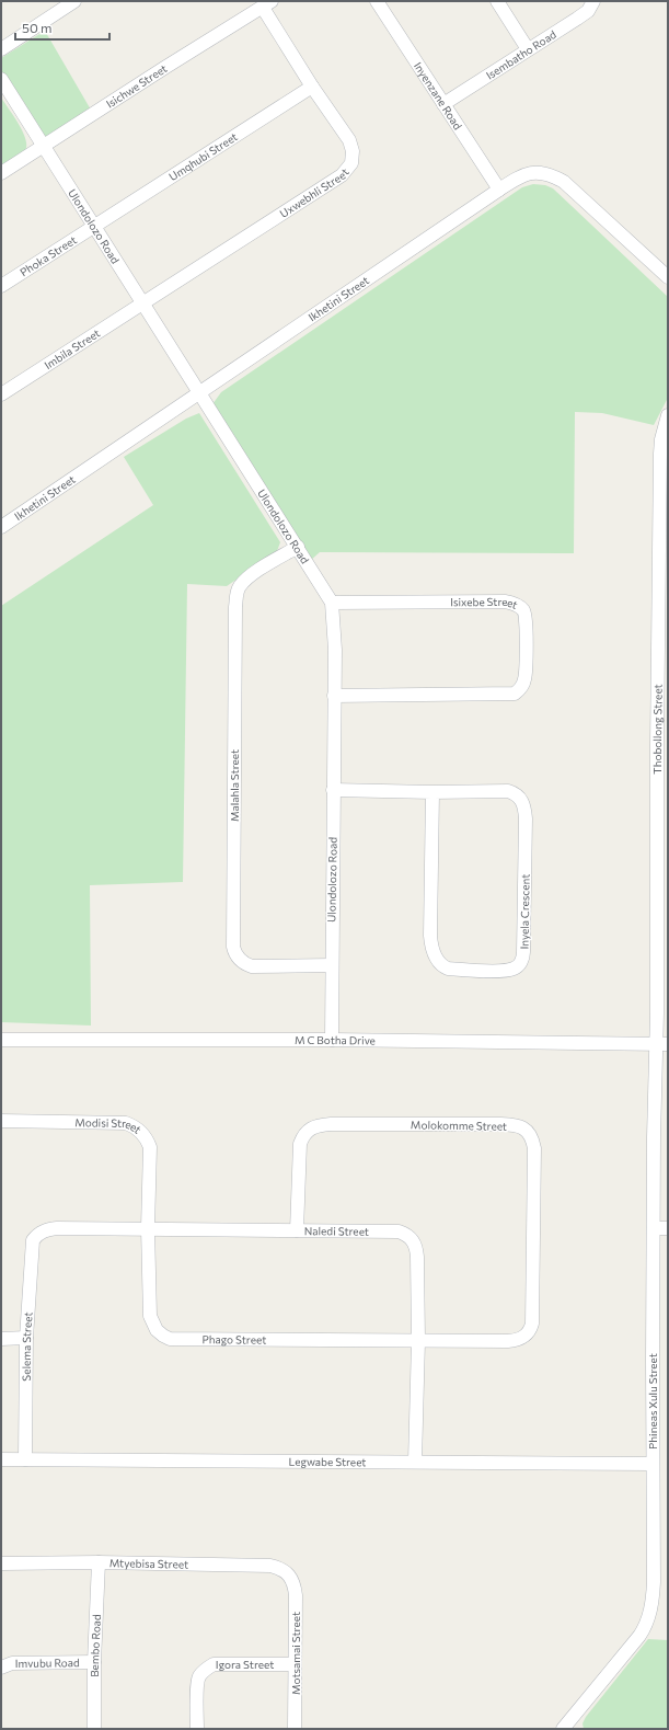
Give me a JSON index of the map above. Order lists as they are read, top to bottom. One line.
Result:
{"streets":{"street":["Isembatho Road","Isichwe Street","Inyenzane Road","Umqhubi Street","Uxwebhli Street","Ulondolozo Road","Phoka Street","Ikhetini Street","Imbila Street","Isixebe Street","Thobollong Street","Malahla Street","Inyela Crescent","M C Botha Drive","Molokomme Street","Modisi Street","Naledi Street","Phago Street","Selema Street","Phineas Xulu Street","Legwabe Street","Mtyebisa Street","Bembo Road","Motsamai Street","Imvubu Road","Igora Street"]},"crossings":[["Isembatho Road","Inyenzane Road"],["Isichwe Street","Uxwebhli Street"],["Isichwe Street","Ulondolozo Road"],["Inyenzane Road","Ikhetini Street"],["Umqhubi Street","Uxwebhli Street"],["Umqhubi Street","Ulondolozo Road"],["Umqhubi Street","Phoka Street"],["Uxwebhli Street","Ulondolozo Road"],["Uxwebhli Street","Imbila Street"],["Ulondolozo Road","Phoka Street"],["Ulondolozo Road","Ikhetini Street"],["Ulondolozo Road","Imbila Street"],["Ulondolozo Road","Isixebe Street"],["Ulondolozo Road","Malahla Street"],["Ulondolozo Road","Inyela Crescent"],["Ulondolozo Road","M C Botha Drive"],["Thobollong Street","M C Botha Drive"],["Thobollong Street","Phineas Xulu Street"],["M C Botha Drive","Phineas Xulu Street"],["Molokomme Street","Naledi Street"],["Molokomme Street","Phago Street"],["Modisi Street","Naledi Street"],["Modisi Street","Phago Street"],["Naledi Street","Phago Street"],["Naledi Street","Selema Street"],["Naledi Street","Legwabe Street"],["Selema Street","Legwabe Street"],["Phineas Xulu Street","Legwabe Street"],["Mtyebisa Street","Bembo Road"],["Mtyebisa Street","Motsamai Street"],["Bembo Road","Imvubu Road"],["Motsamai Street","Igora Street"]],"scale_bar":"50 m"}
